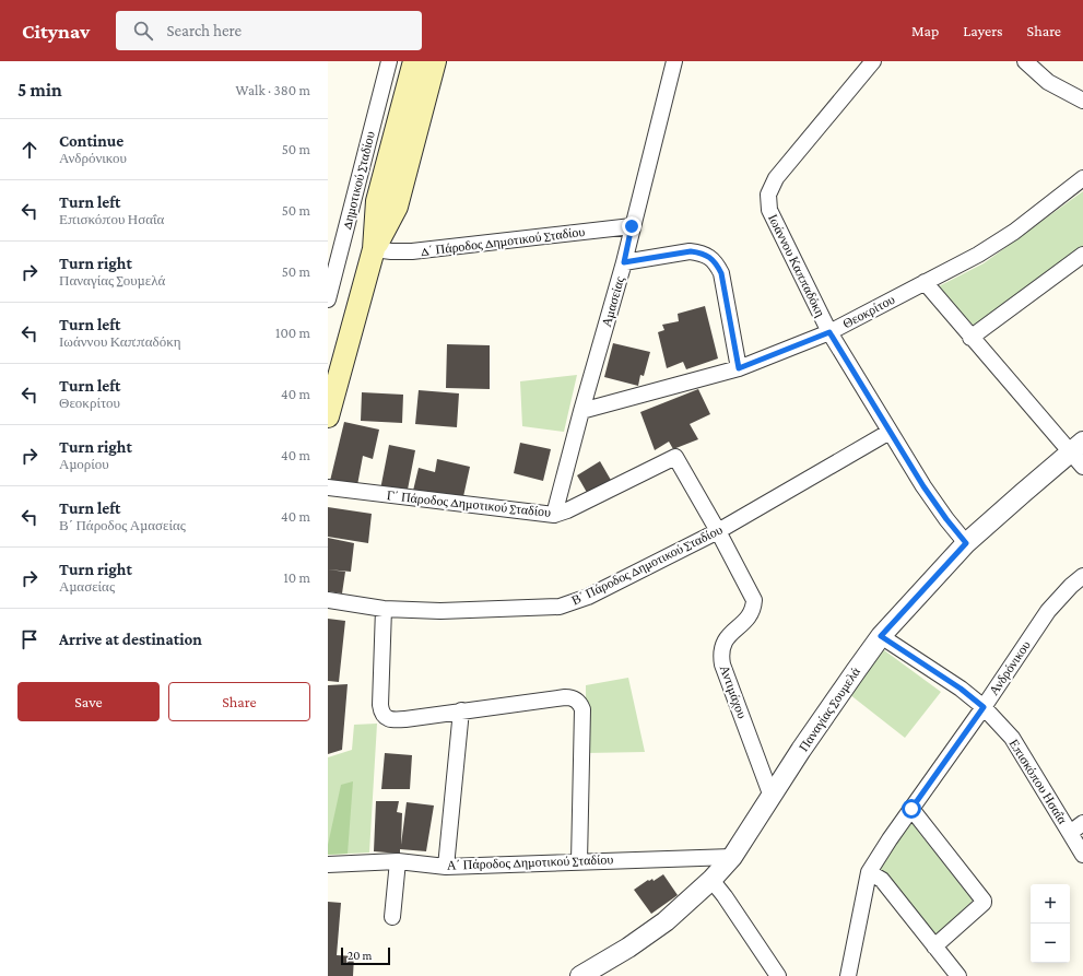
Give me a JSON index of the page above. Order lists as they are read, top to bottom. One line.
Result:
{"streets":{"main road":["Δημοτικού Σταδίου"],"street":["Δ΄ Πάροδος Δημοτικού Σταδίου","Ιωάννου Καππαδόκη","Αμασείας","Θεοκρίτου","Γ΄ Πάροδος Δημοτικού Σταδίου","Β΄ Πάροδος Δημοτικού Σταδίου","Ανδρόνικου","Αντιμάχου","Παναγίας Σουμελά","Επισκόπου Ησαΐα","Α΄ Πάροδος Δημοτικού Σταδίου"]},"crossings":[["Δημοτικού Σταδίου","Δ΄ Πάροδος Δημοτικού Σταδίου"],["Δ΄ Πάροδος Δημοτικού Σταδίου","Αμασείας"],["Ιωάννου Καππαδόκη","Θεοκρίτου"],["Ιωάννου Καππαδόκη","Β΄ Πάροδος Δημοτικού Σταδίου"],["Ιωάννου Καππαδόκη","Παναγίας Σουμελά"],["Αμασείας","Θεοκρίτου"],["Αμασείας","Γ΄ Πάροδος Δημοτικού Σταδίου"],["Γ΄ Πάροδος Δημοτικού Σταδίου","Αντιμάχου"],["Β΄ Πάροδος Δημοτικού Σταδίου","Αντιμάχου"],["Ανδρόνικου","Επισκόπου Ησαΐα"],["Αντιμάχου","Παναγίας Σουμελά"],["Παναγίας Σουμελά","Επισκόπου Ησαΐα"],["Παναγίας Σουμελά","Α΄ Πάροδος Δημοτικού Σταδίου"]],"scale_bar":"20 m","page":{"header":"Citynav","search":"Search here","nav":["Map","Layers","Share"],"heading":["5 min","Walk · 380 m"],"list":[["Continue","Ανδρόνικου","50 m"],["Turn left","Επισκόπου Ησαΐα","50 m"],["Turn right","Παναγίας Σουμελά","50 m"],["Turn left","Ιωάννου Καππαδόκη","100 m"],["Turn left","Θεοκρίτου","40 m"],["Turn right","Αμορίου","40 m"],["Turn left","Β΄ Πάροδος Αμασείας","40 m"],["Turn right","Αμασείας","10 m"],"Arrive at destination"],"buttons":["Save","Share"],"map_buttons":["+","−"],"scale":"20 m"}}
